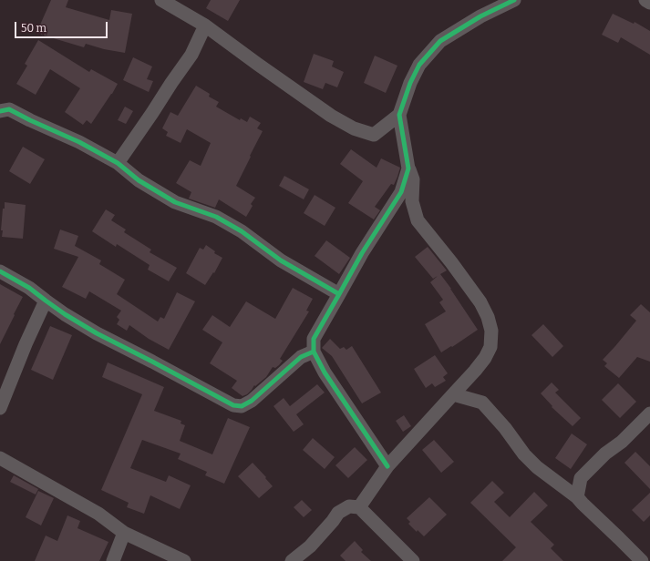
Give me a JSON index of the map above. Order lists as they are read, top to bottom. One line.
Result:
{"scale_bar":"50 m"}
